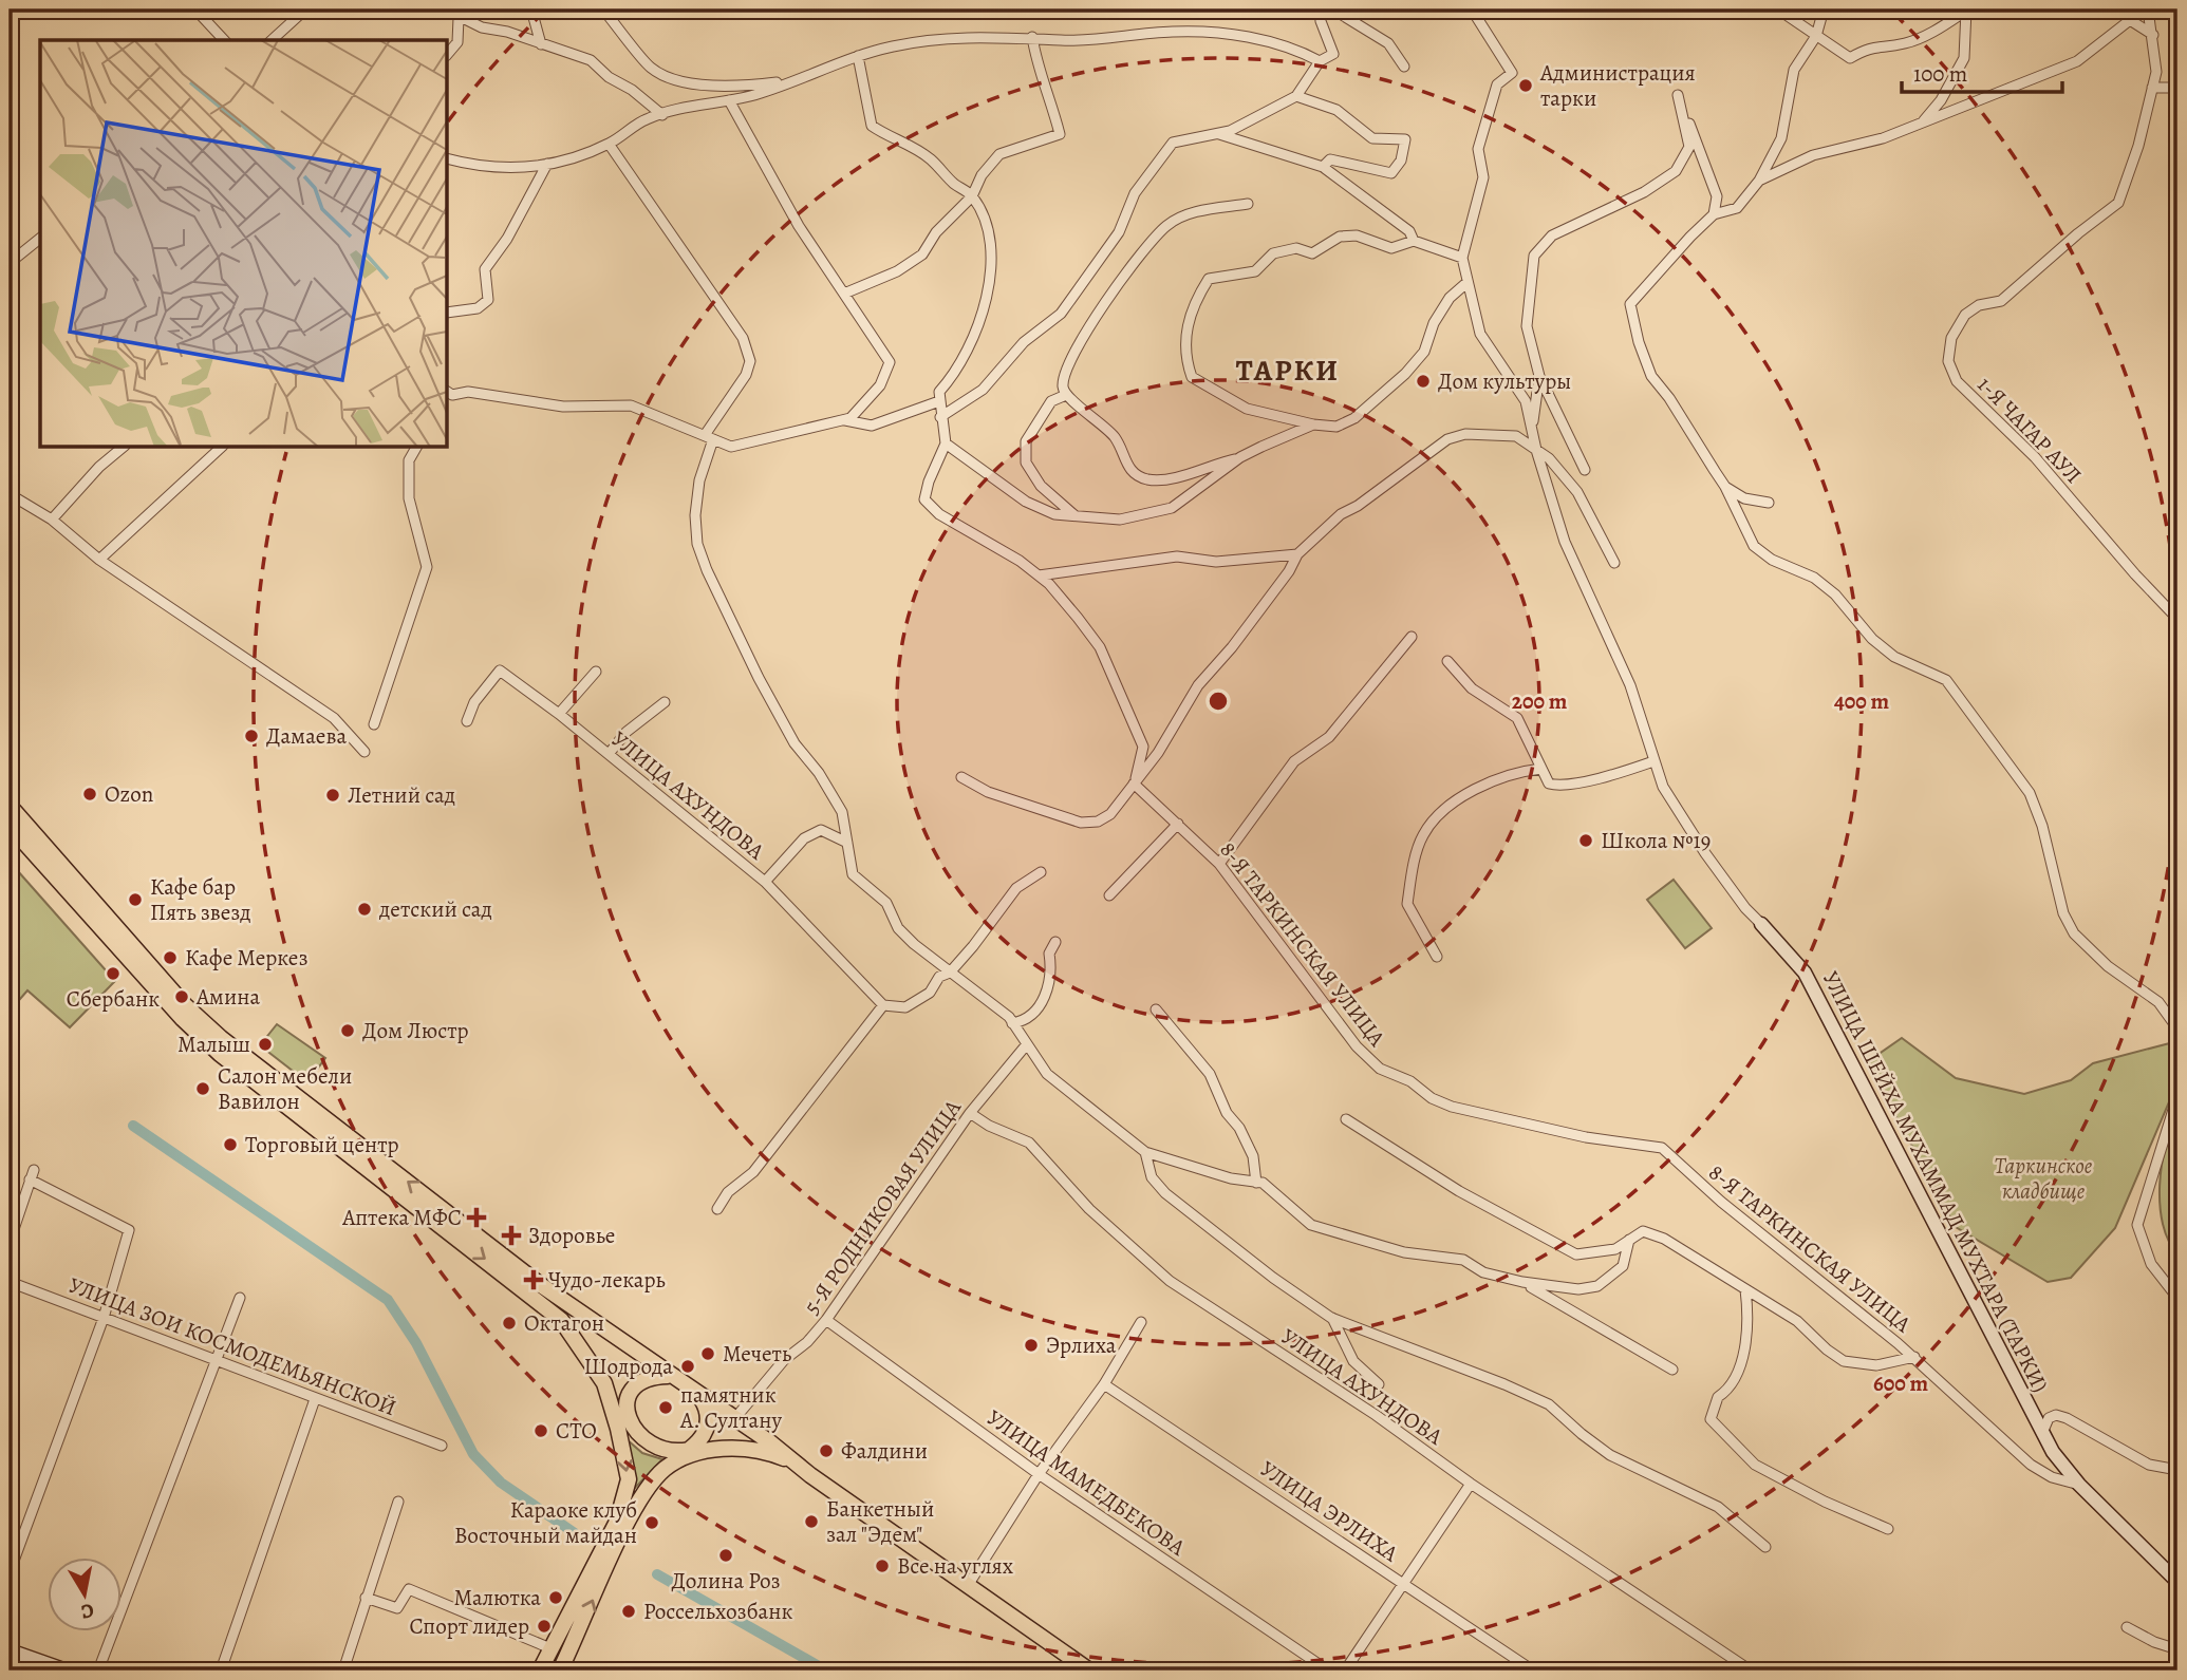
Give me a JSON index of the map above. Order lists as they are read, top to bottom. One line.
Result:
{"streets":{"street":["1-Я ЧАГАР АУЛ","УЛИЦА АХУНДОВА","8-Я ТАРКИНСКАЯ УЛИЦА","УЛИЦА ШЕЙХА МУХАММАД МУХТАРА (ТАРКИ)","5-Я РОДНИКОВАЯ УЛИЦА","УЛИЦА ЗОИ КОСМОДЕМЬЯНСКОЙ","УЛИЦА МАМЕДБЕКОВА","УЛИЦА ЭРЛИХА"]},"crossings":[["УЛИЦА АХУНДОВА","5-Я РОДНИКОВАЯ УЛИЦА"],["8-Я ТАРКИНСКАЯ УЛИЦА","УЛИЦА ШЕЙХА МУХАММАД МУХТАРА (ТАРКИ)"],["5-Я РОДНИКОВАЯ УЛИЦА","УЛИЦА МАМЕДБЕКОВА"]],"districts":["ТАРКИ"],"parks":["Таркинское кладбище"],"places":{"other":["Администрация тарки","Дом культуры","Дамаева","Ozon","Летний сад","Школа №19","Кафе бар Пять звезд","детский сад","Кафе Меркез","Сбербанк","Амина","Дом Люстр","Малыш","Салон мебели Вавилон","Торговый центр","Октагон","Эрлиха","Мечеть","Шодрода","памятник А. Султану","СТО","Фалдини","Банкетный зал \"Эдем\"","Караоке клуб Восточный майдан","Долина Роз","Все на углях","Малютка","Россельхозбанк","Спорт лидер"],"health":["Аптека МФС","Здоровье","Чудо-лекарь"]},"scale_bar":"100 m","north":"bottom","rings":["200 m","400 m","600 m"]}
